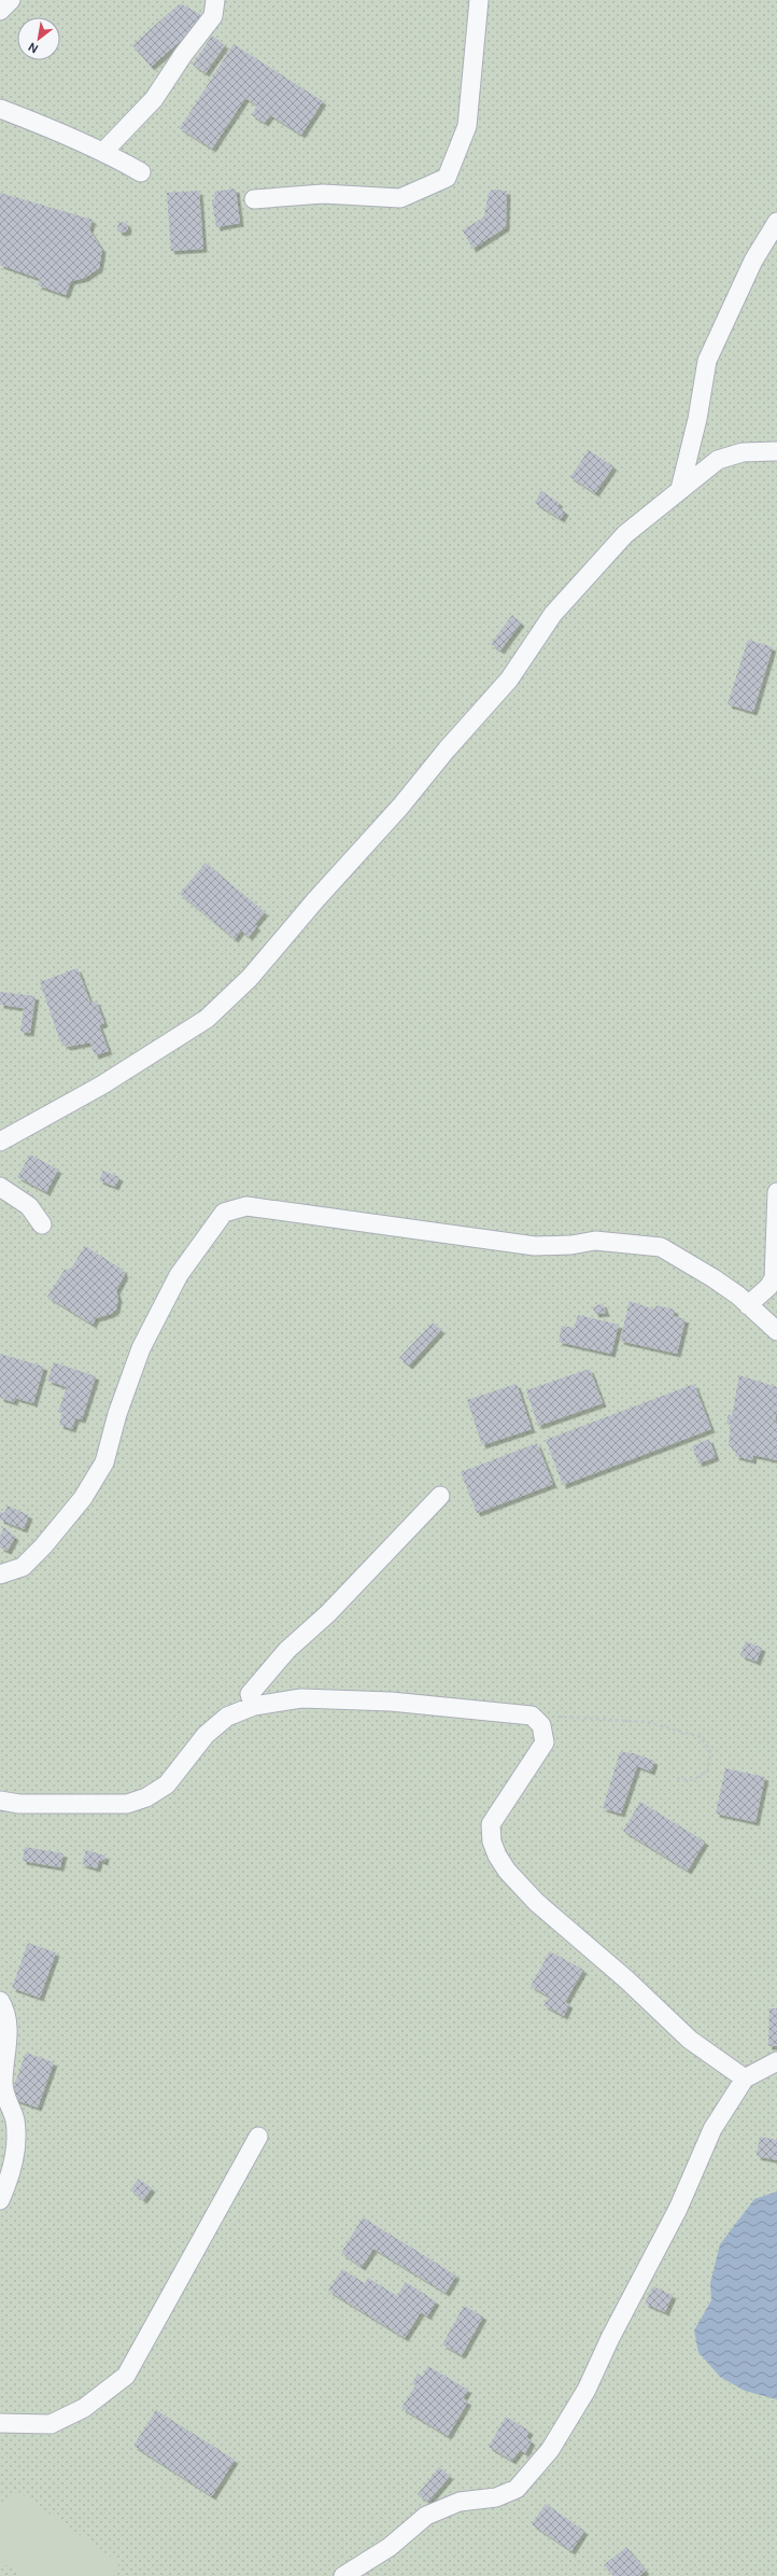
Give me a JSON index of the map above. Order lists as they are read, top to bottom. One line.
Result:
{"north":"bottom left"}
